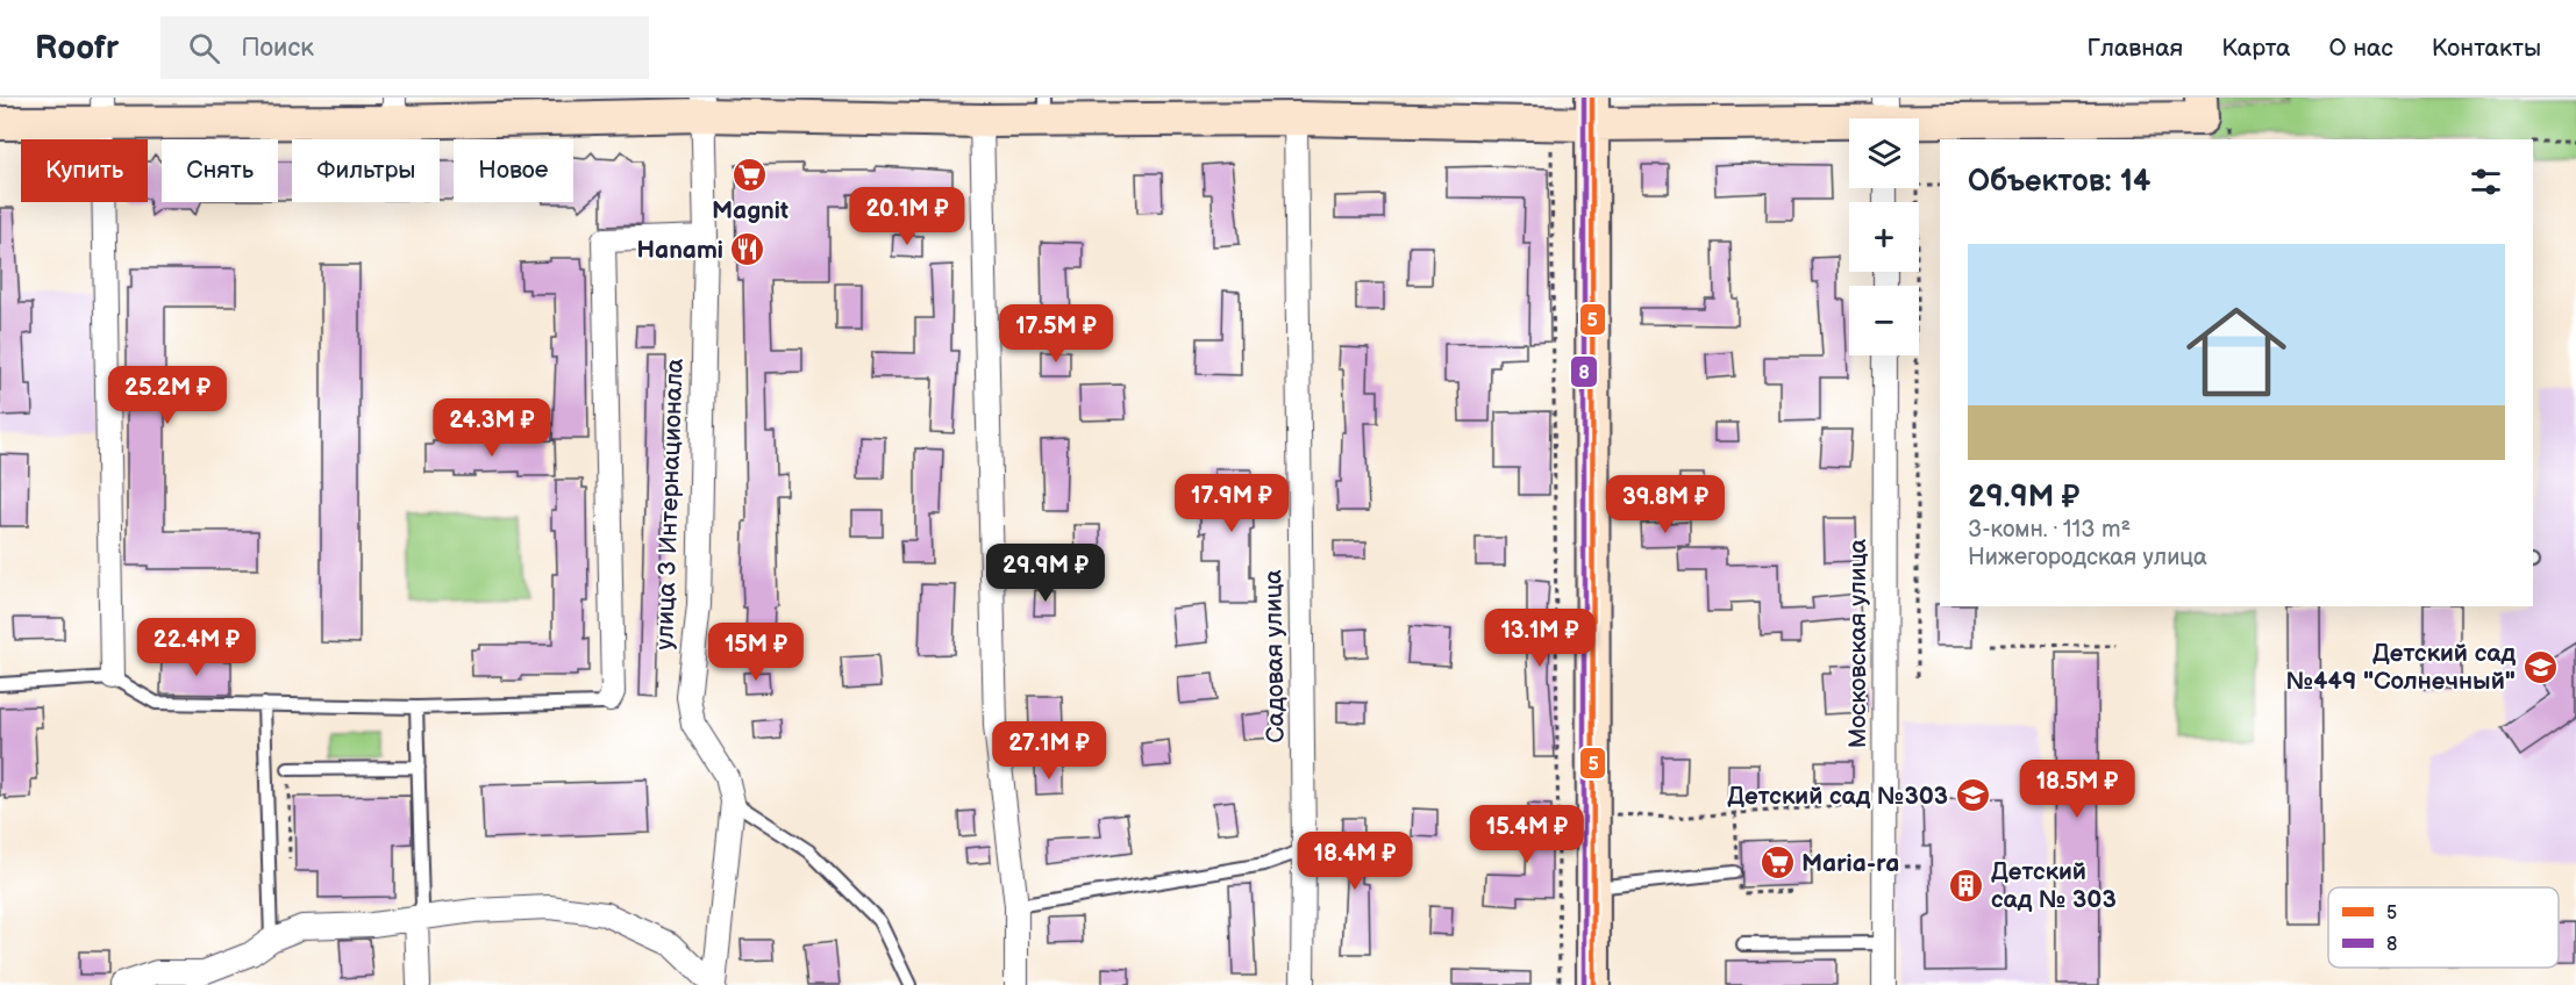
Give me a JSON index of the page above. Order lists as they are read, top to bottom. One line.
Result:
{"streets":{"street":["улица 3 Интернационала","Московская улица","Садовая улица"]},"places":{"supermarket":["Magnit","Maria-ra"],"restaurant":["Hanami"],"school or university":["Детский сад №449 \"Солнечный\"","Детский сад №303"],"building":["Детский сад № 303"]},"lines":["transit line 5","transit line 8"],"legend":["5","8"],"page":{"header":"Roofr","search":"Поиск","nav":["Главная","Карта","О нас","Контакты"],"map_buttons":["+","−"],"chip":["Купить","Снять","Фильтры","Новое"],"heading":"Объектов: 14","price":["20.1M ₽","17.5M ₽","25.2M ₽","24.3M ₽","17.9M ₽","39.8M ₽","29.9M ₽","13.1M ₽","22.4M ₽","15M ₽","27.1M ₽","18.5M ₽","15.4M ₽","18.4M ₽"],"list":[{"name":"29.9M ₽","note":"3-комн. · 113 m² · Нижегородская улица"}]}}
